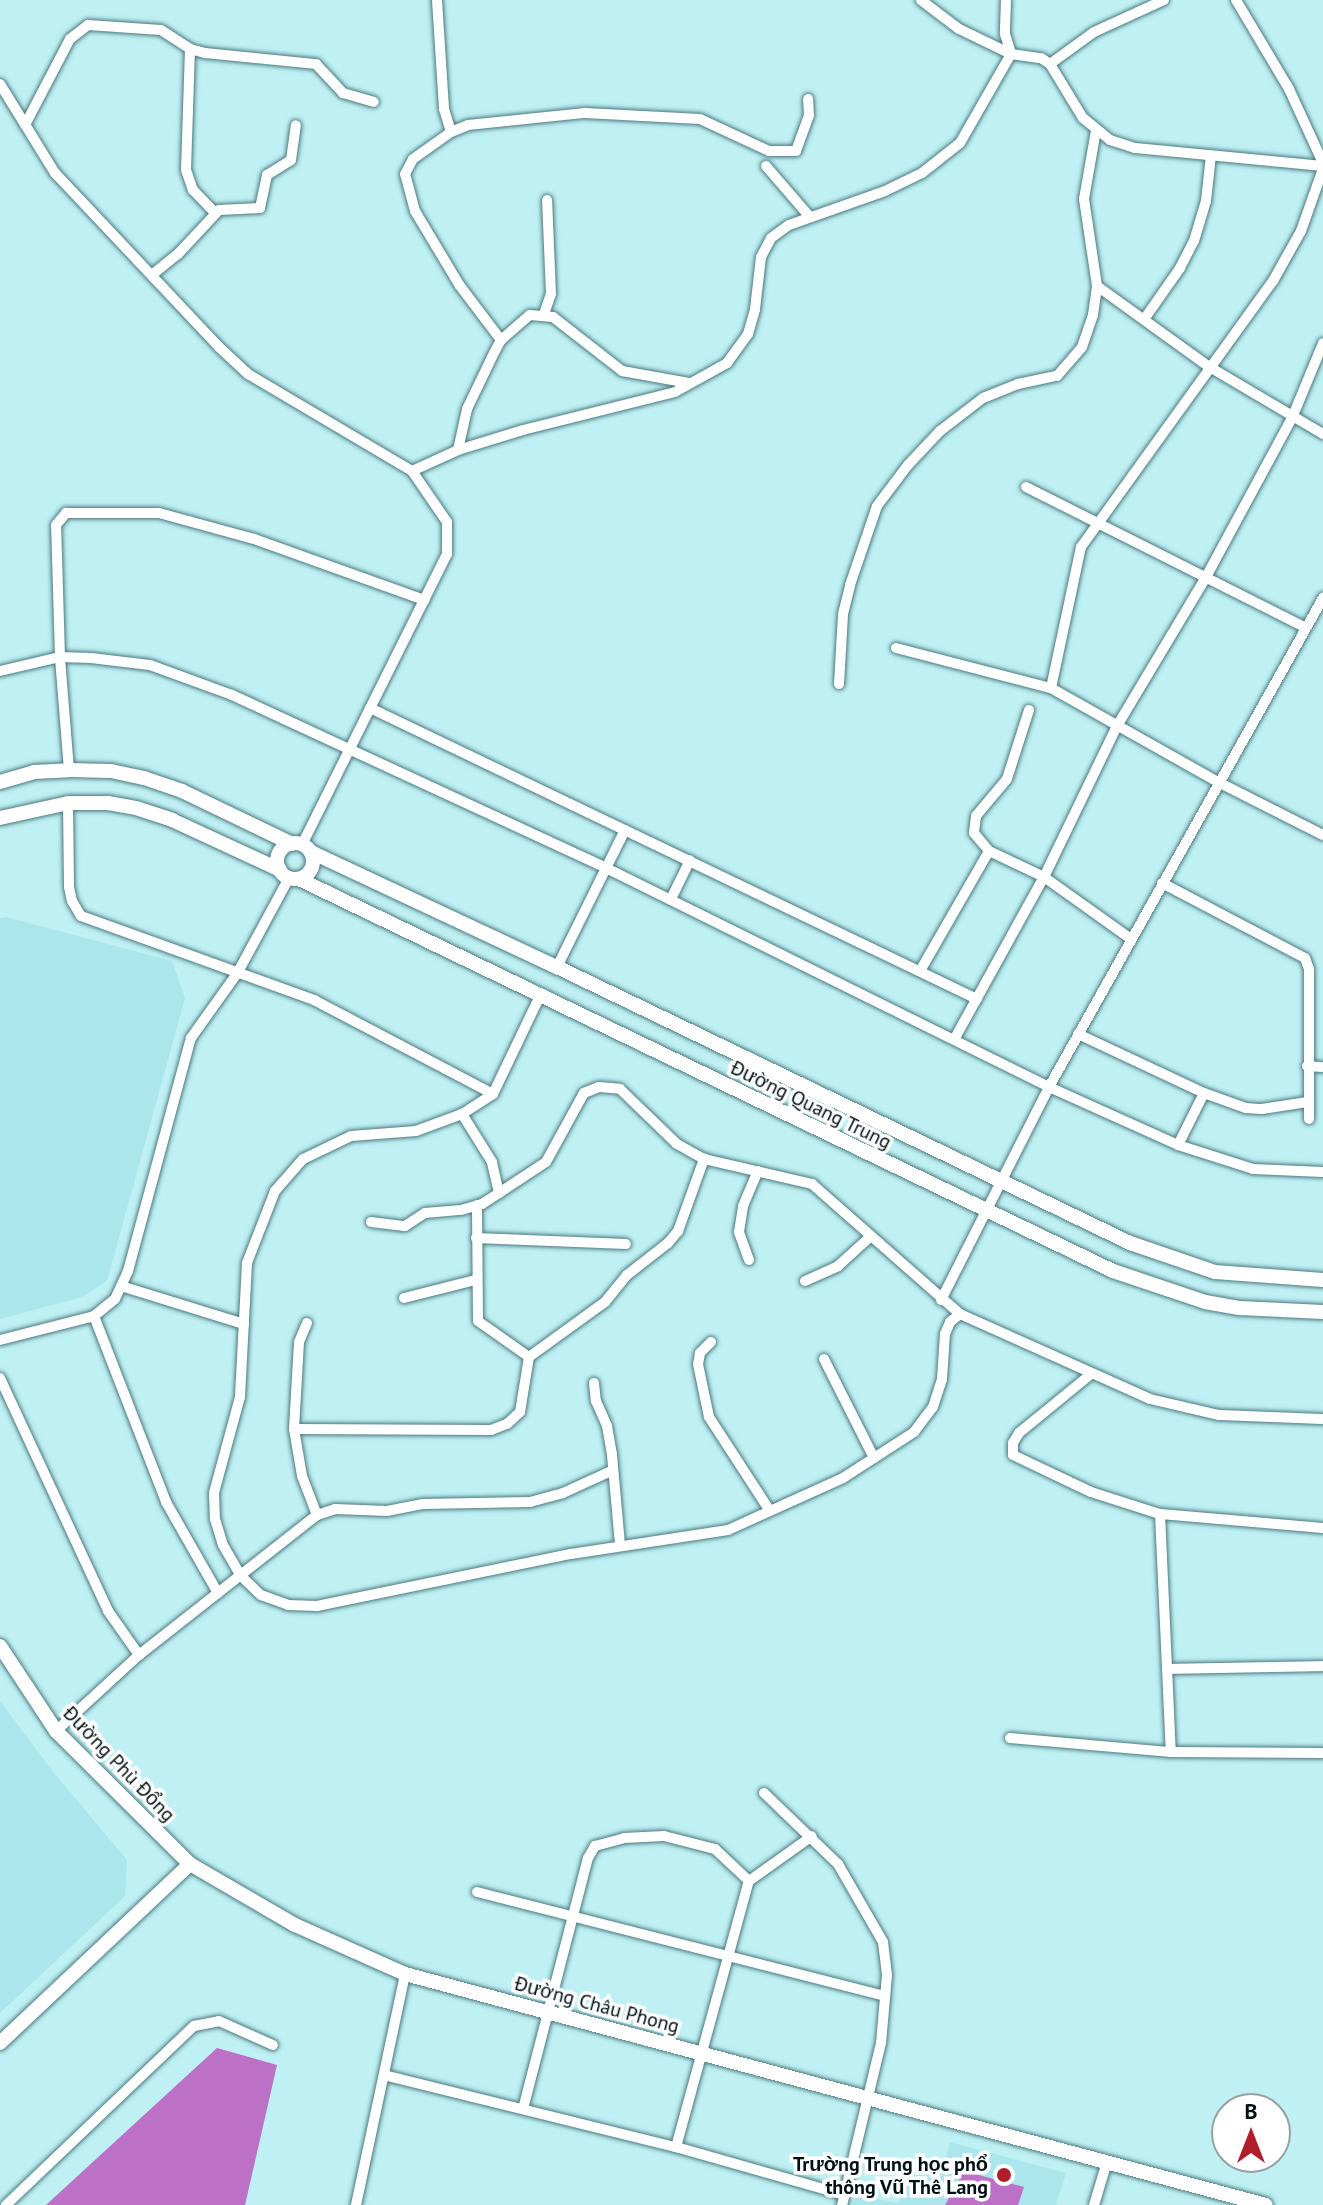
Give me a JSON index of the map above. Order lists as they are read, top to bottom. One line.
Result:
{"streets":{"main road":["Đường Quang Trung","Đường Phù Đổng","Đường Châu Phong"]},"crossings":[["Đường Phù Đổng","Đường Châu Phong"]],"places":["Trường Trung học phổ thông Vũ Thê Lang"],"north":"top"}
